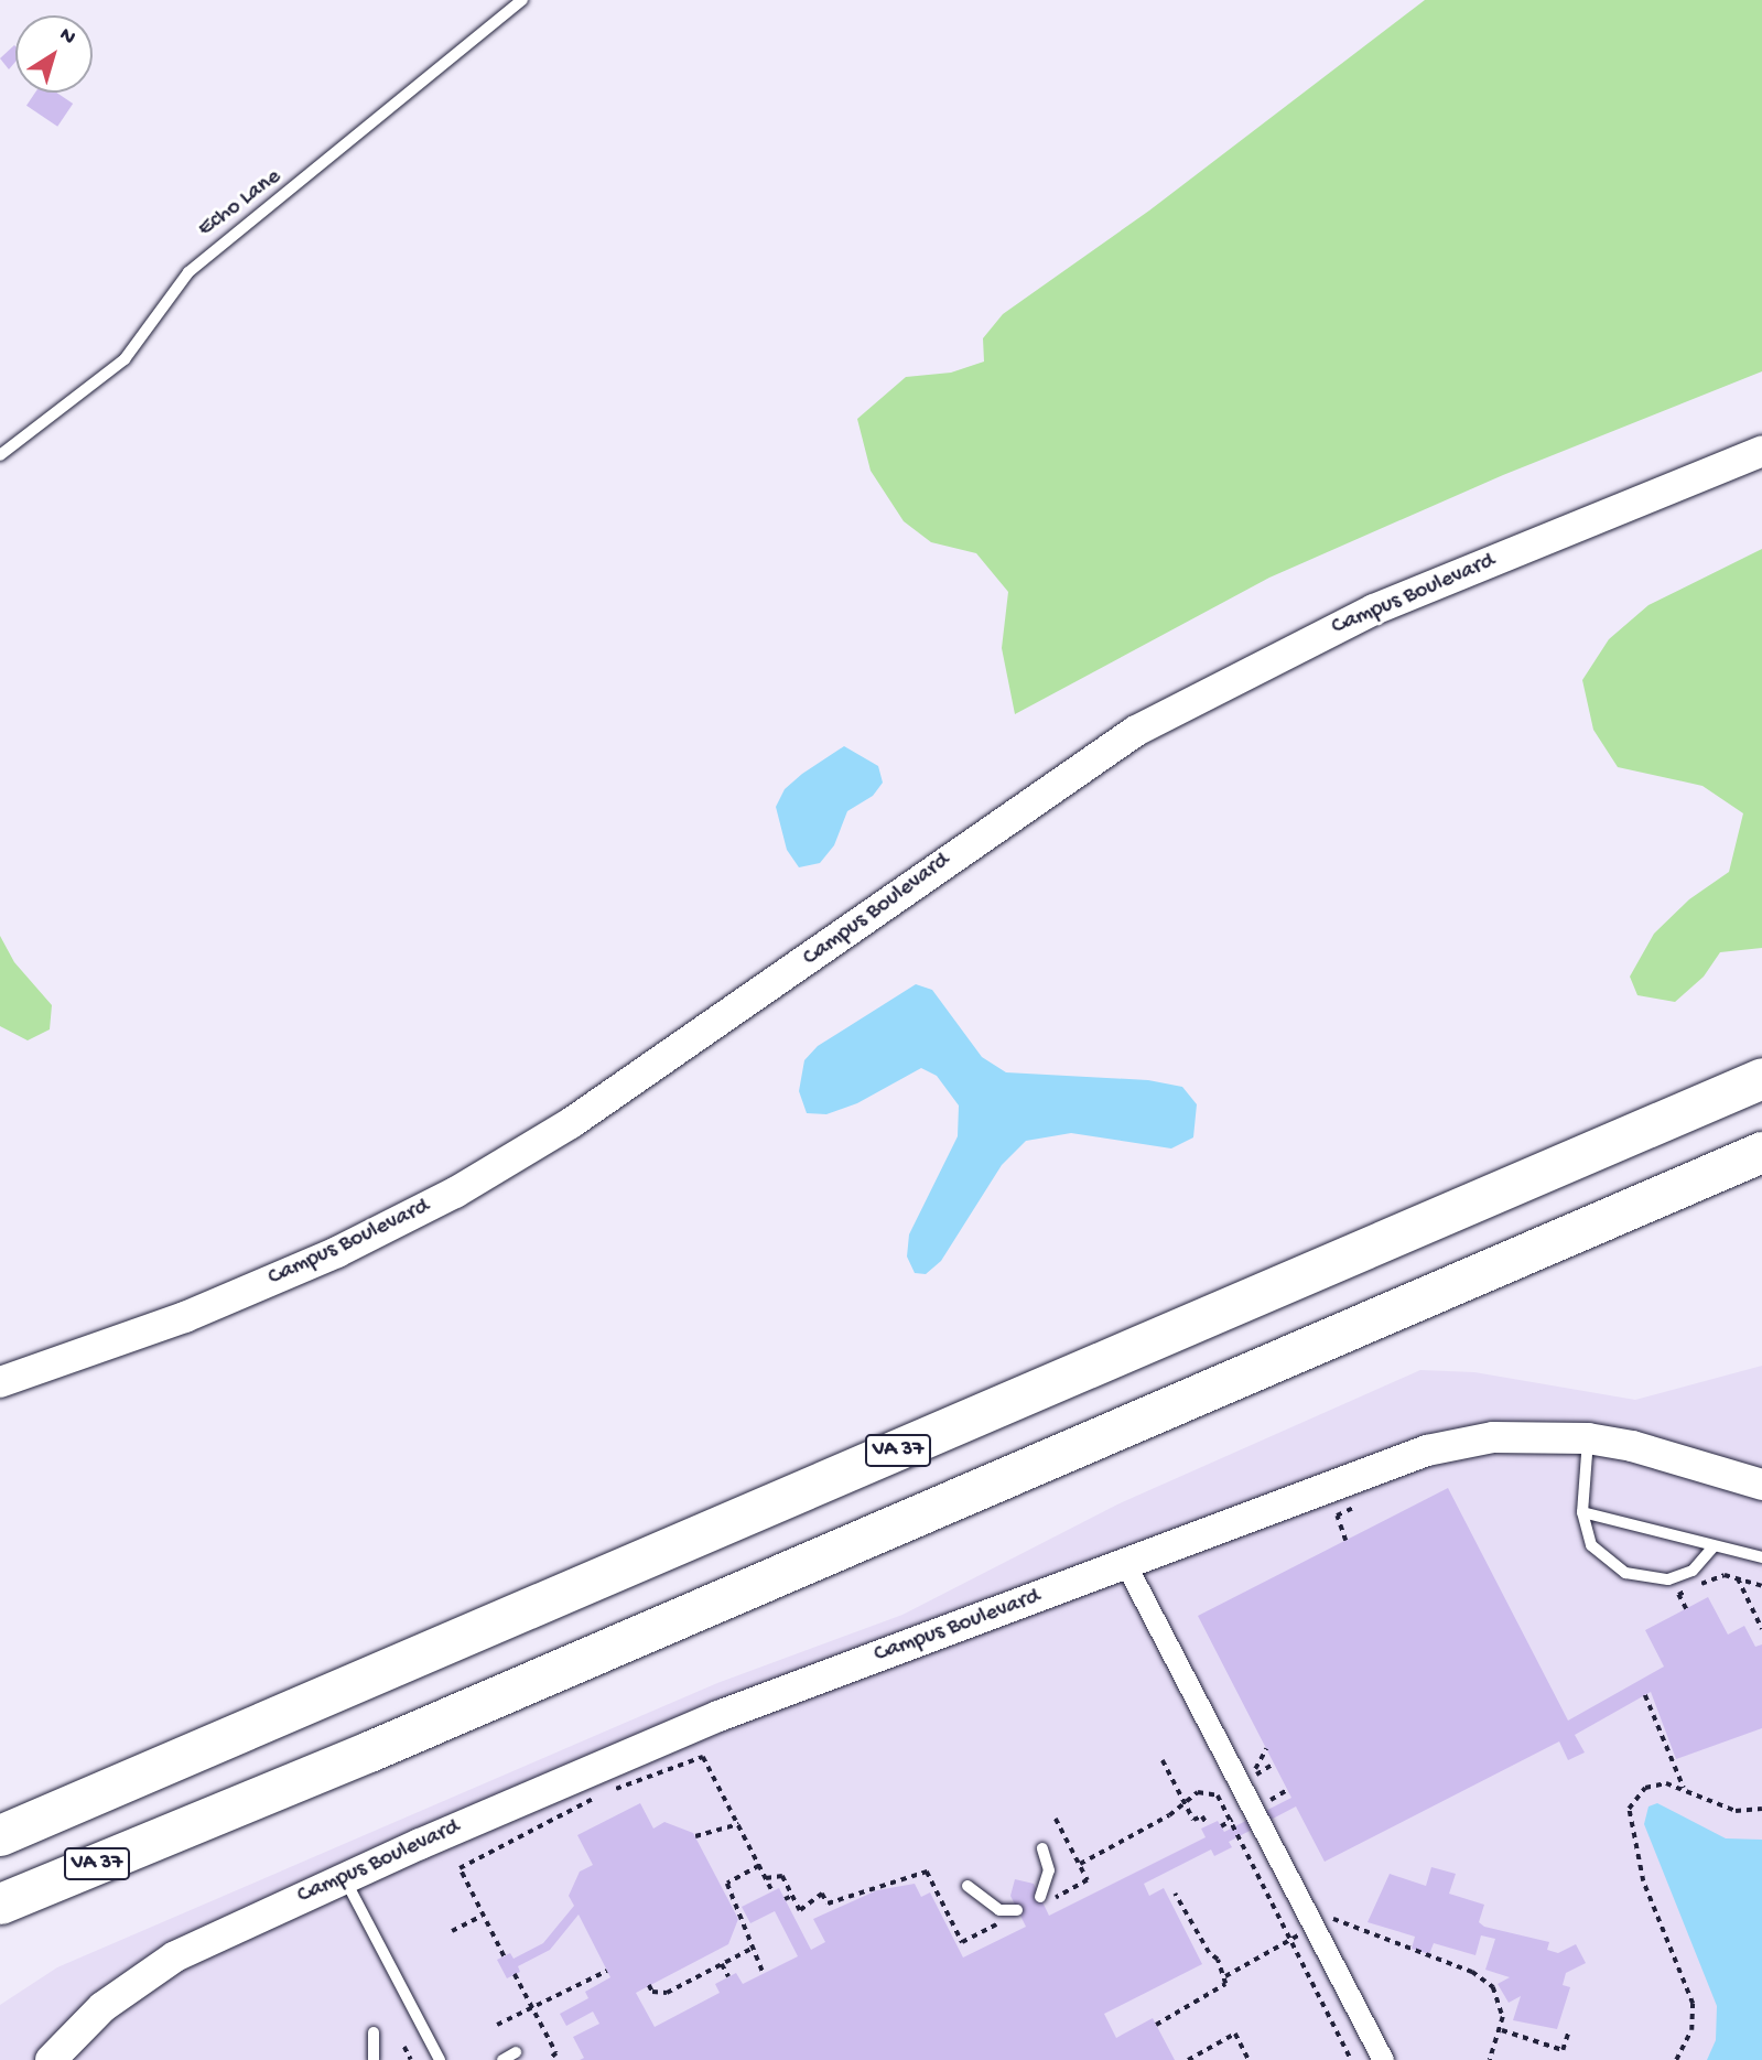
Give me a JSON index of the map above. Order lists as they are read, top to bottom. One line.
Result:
{"streets":{"highway":["VA 37"],"street":["Campus Boulevard"],"lane":["Echo Lane"]},"north":"top right"}
